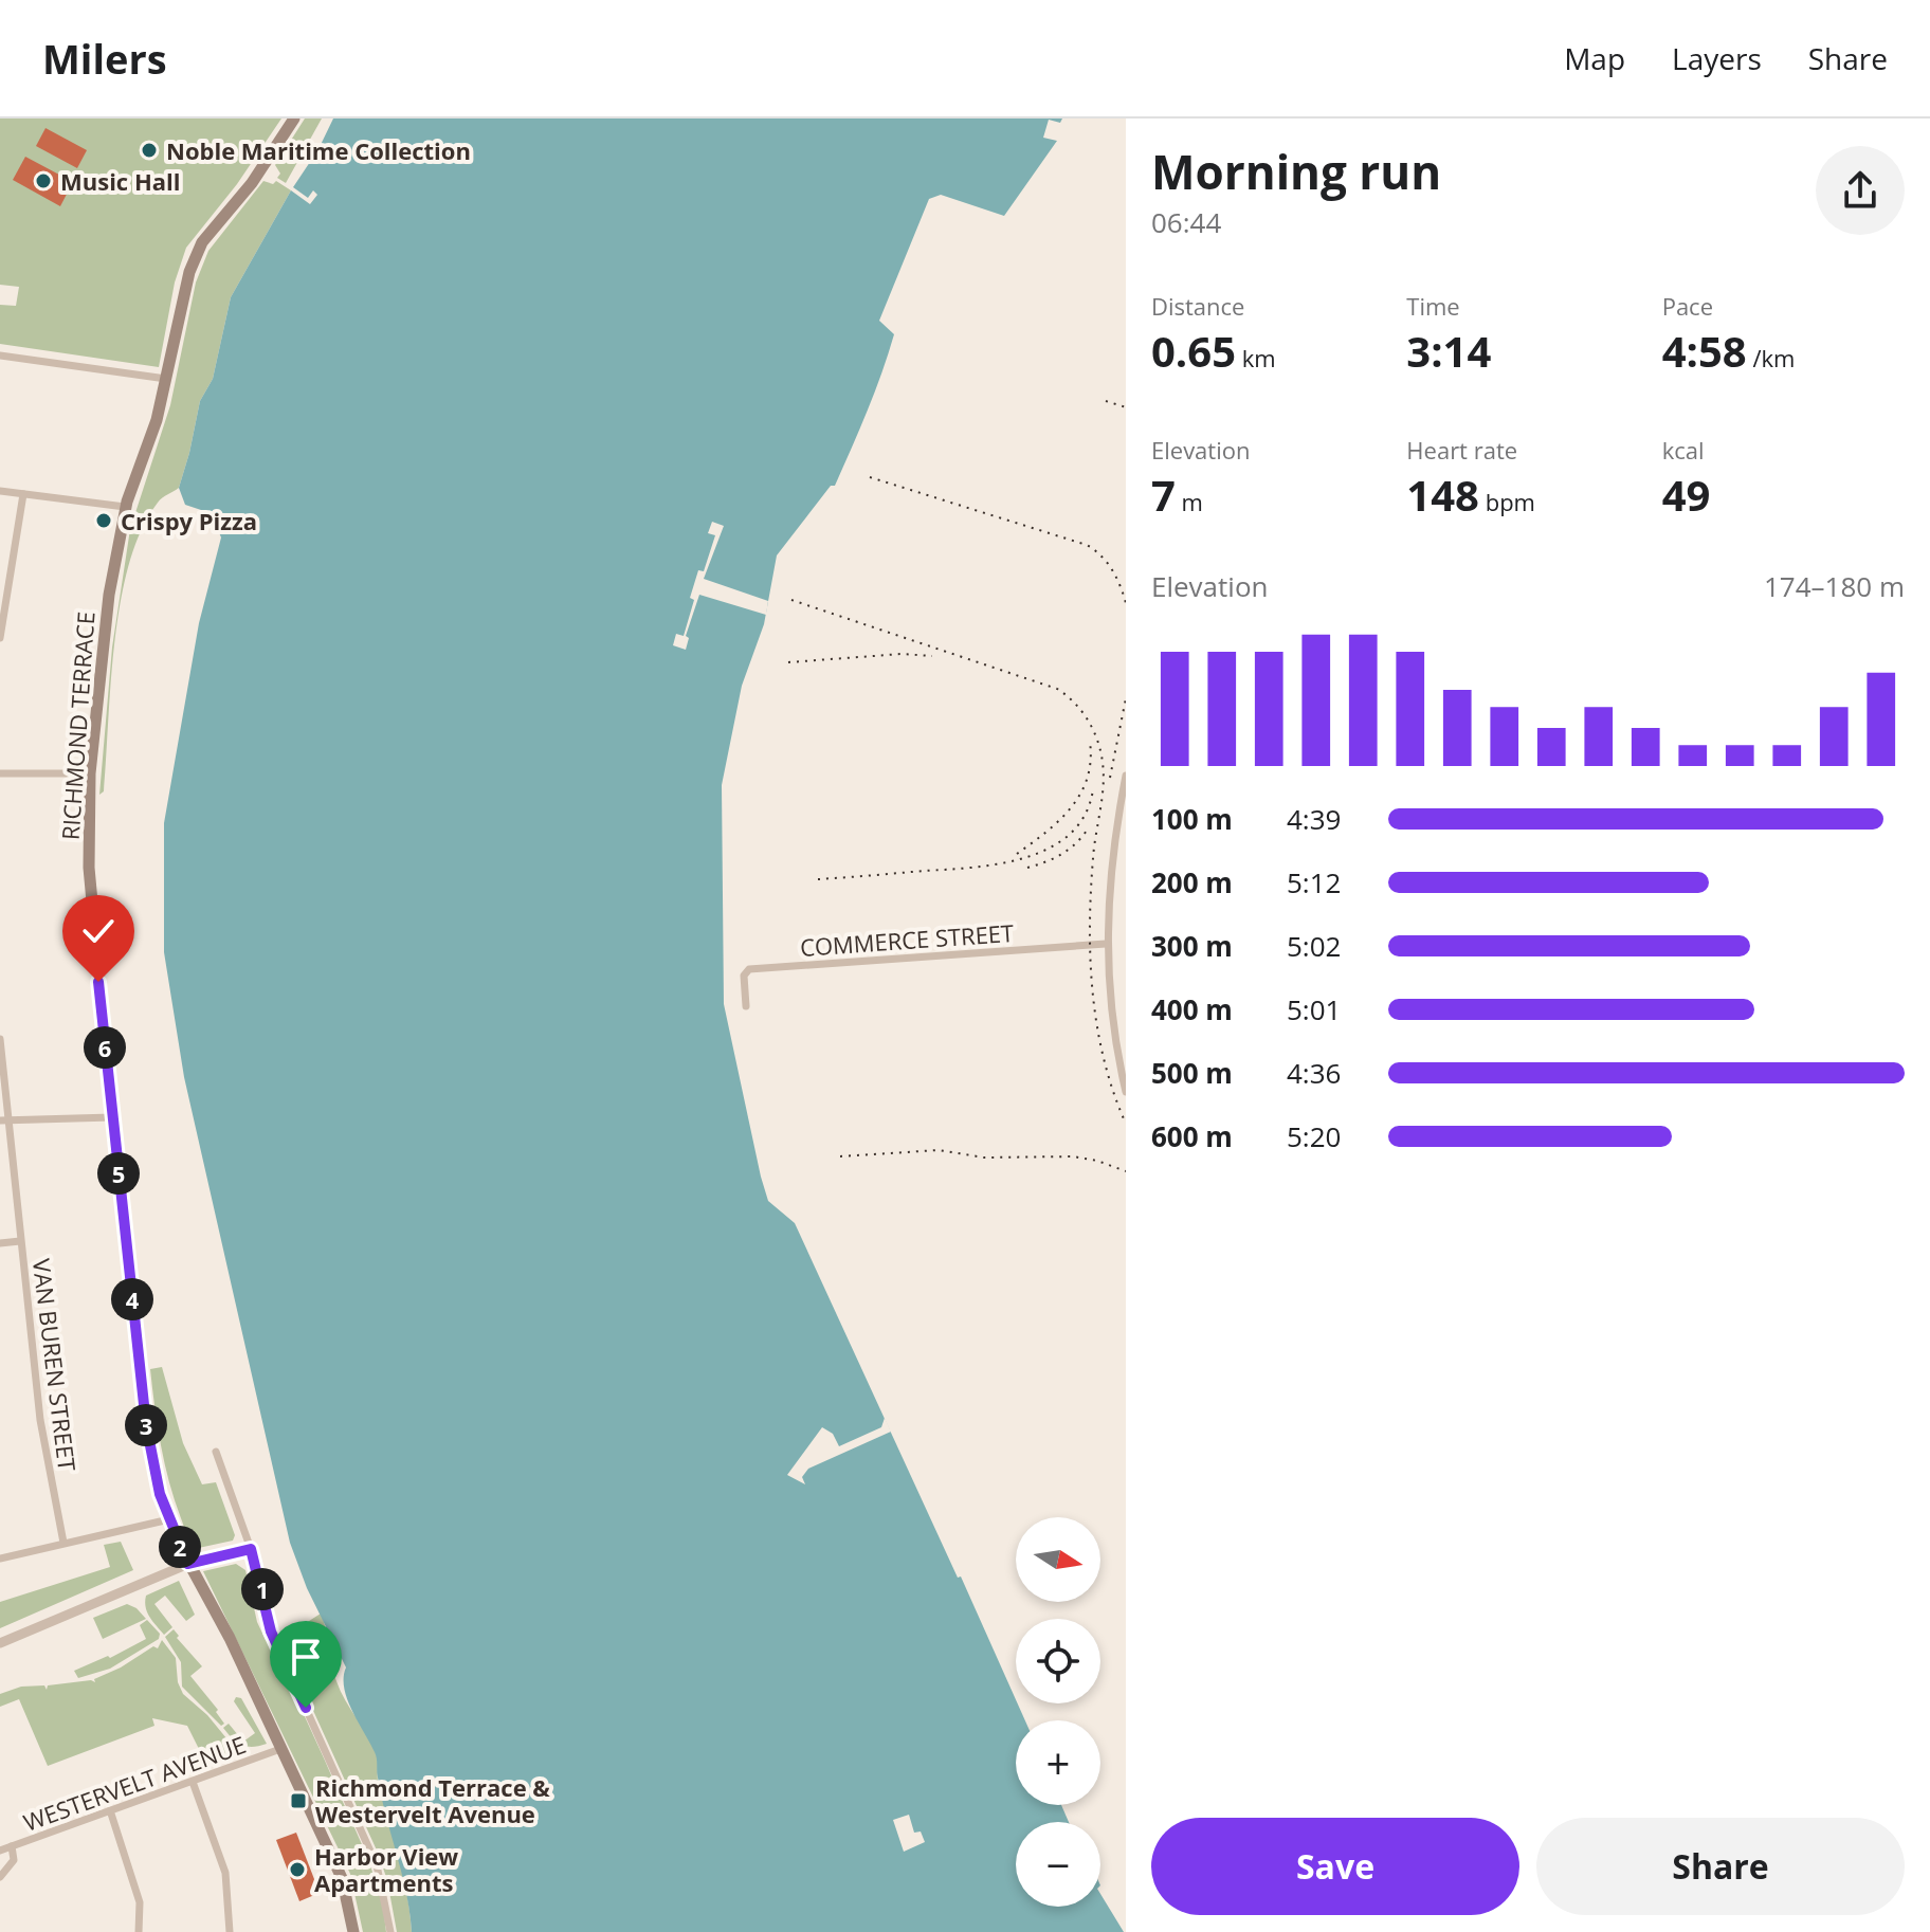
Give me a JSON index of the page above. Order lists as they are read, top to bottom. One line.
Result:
{"streets":{"main road":["RICHMOND TERRACE"],"street":["COMMERCE STREET","VAN BUREN STREET","WESTERVELT AVENUE"]},"crossings":[["RICHMOND TERRACE","WESTERVELT AVENUE"]],"places":{"other":["Noble Maritime Collection","Music Hall","Crispy Pizza","Harbor View Apartments"],"transit":["Richmond Terrace & Westervelt Avenue"]},"north":"right","page":{"header":"Milers","nav":["Map","Layers","Share"],"heading":["Morning run","06:44"],"stats":[["Distance","0.65 km"],["Time","3:14"],["Pace","4:58 /km"],["Elevation","7 m"],["Heart rate","148 bpm"],["kcal","49"]],"chart":["Elevation","174–180 m"],"list":[{"name":"100 m","note":"4:39"},{"name":"200 m","note":"5:12"},{"name":"300 m","note":"5:02"},{"name":"400 m","note":"5:01"},{"name":"500 m","note":"4:36"},{"name":"600 m","note":"5:20"}],"pins":["6","5","4","3","2","1"],"map_buttons":["+","−"],"buttons":["Save","Share"]}}
